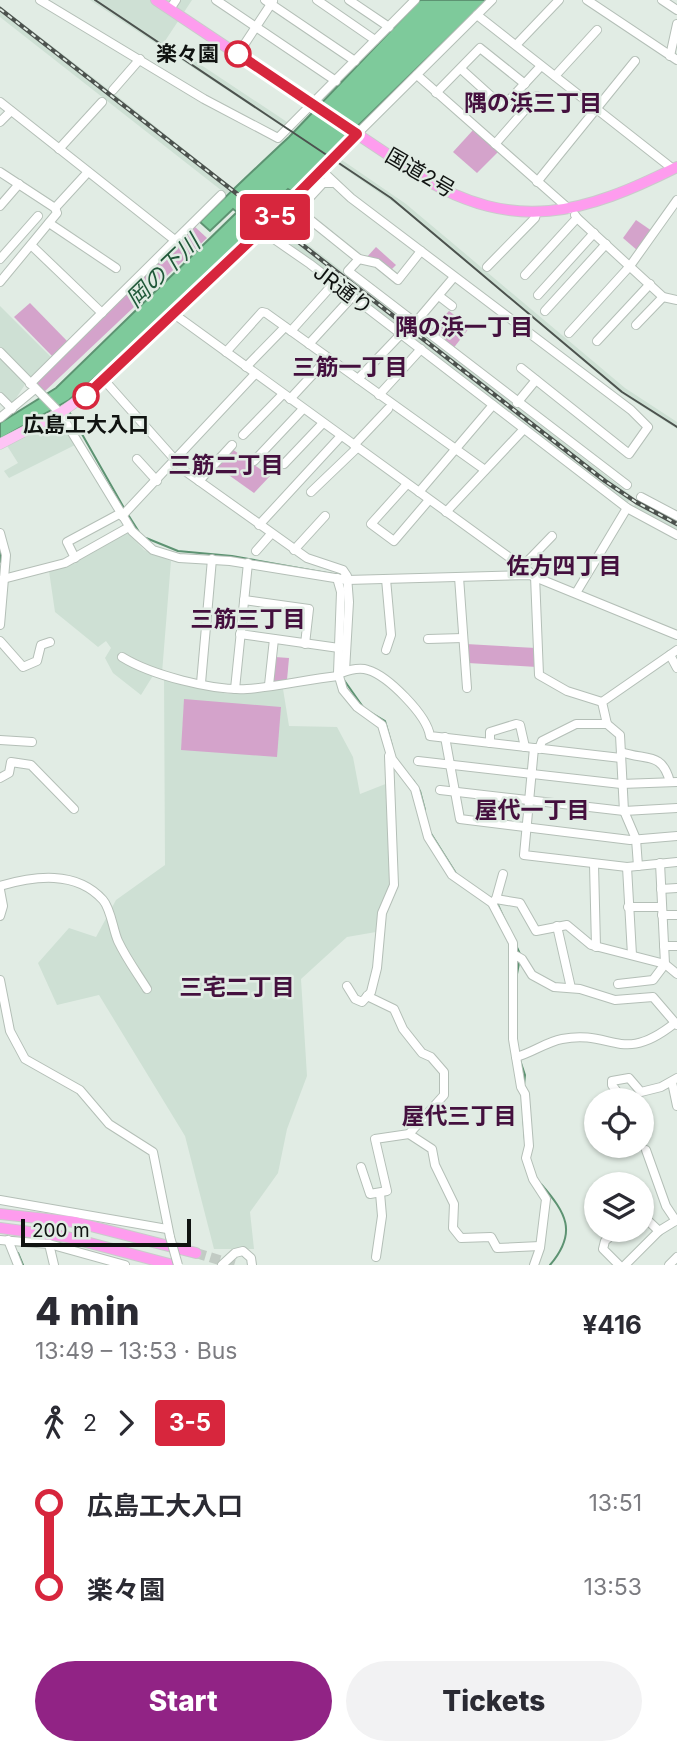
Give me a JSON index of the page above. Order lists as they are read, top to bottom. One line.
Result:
{"streets":{"highway":["国道2号"],"street":["JR通り"]},"districts":["隅の浜三丁目","隅の浜一丁目","三筋一丁目","三筋二丁目","佐方四丁目","三筋三丁目","屋代一丁目","三宅二丁目","屋代三丁目"],"water":["岡の下川"],"places":["楽々園","広島工大入口"],"lines":["bus line 3-5"],"scale_bar":"200 m","page":{"on_map":"3-5","scale":"200 m","heading":["4 min","13:49 – 13:53 · Bus","¥416"],"legs":["2","3-5"],"list":[{"name":"広島工大入口","value":"13:51"},{"name":"楽々園","value":"13:53"}],"buttons":["Start","Tickets"]}}
